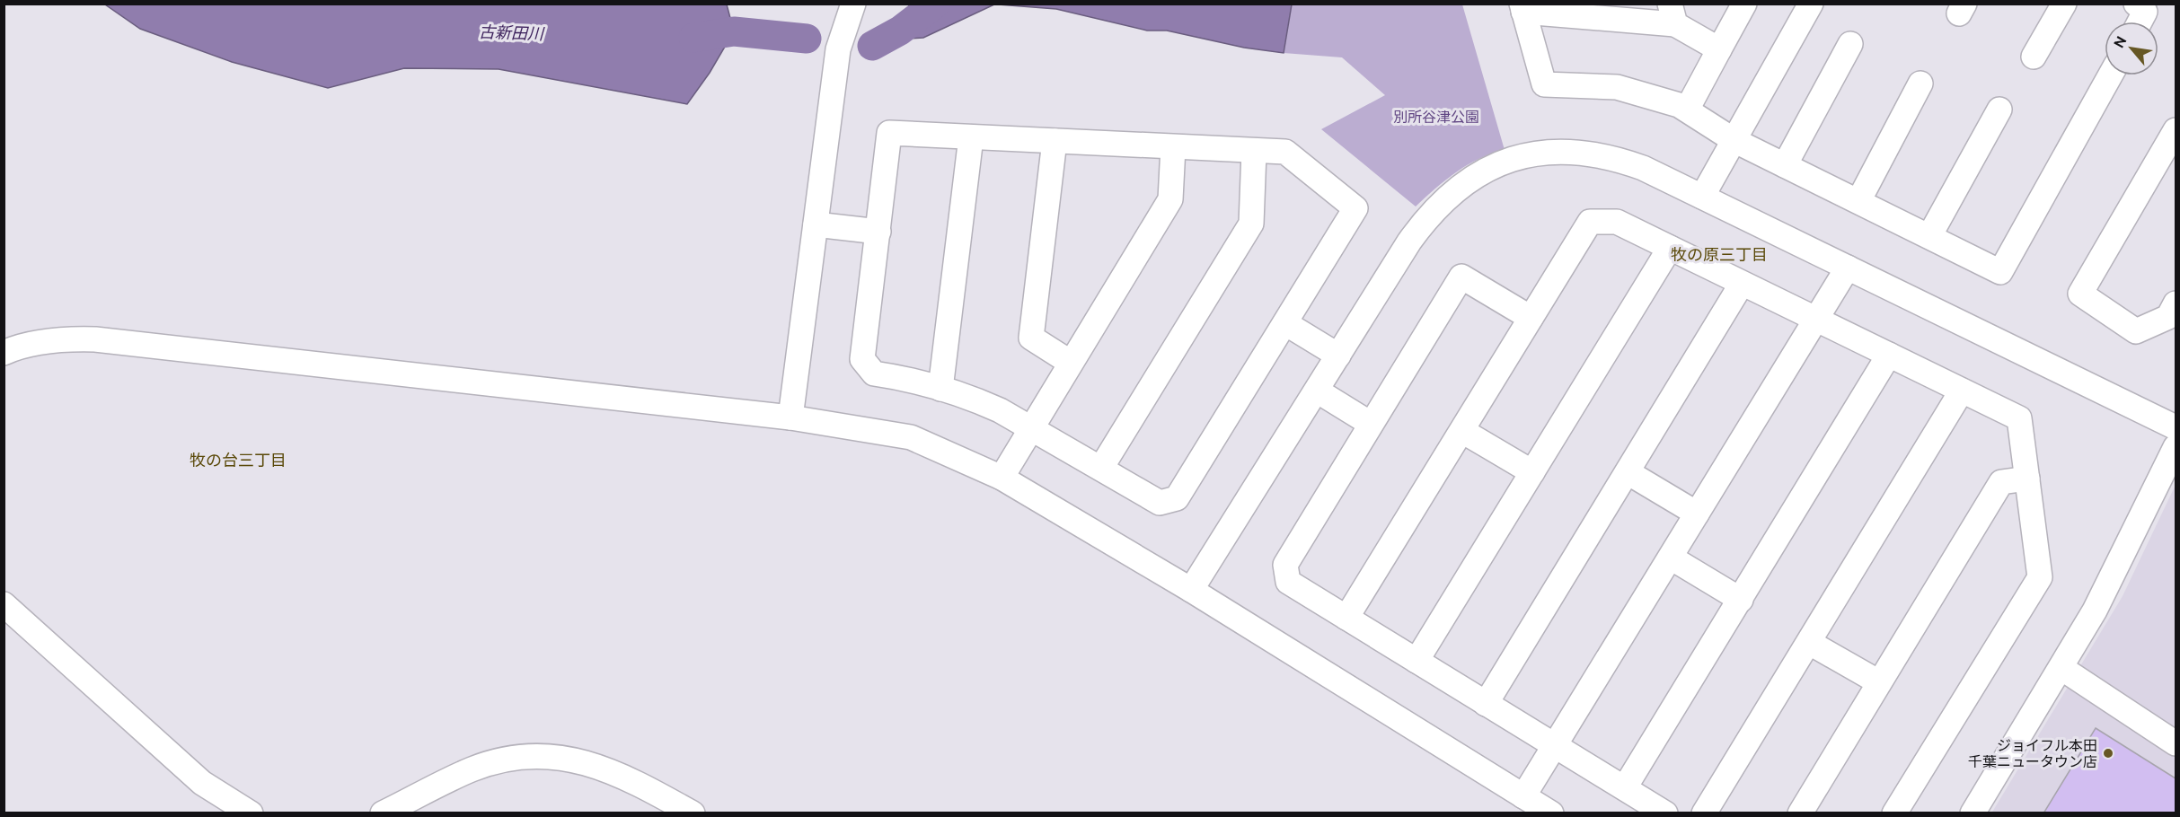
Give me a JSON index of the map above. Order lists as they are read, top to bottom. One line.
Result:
{"districts":["牧の原三丁目","牧の台三丁目"],"water":["古新田川"],"parks":["別所谷津公園"],"places":["ジョイフル本田 千葉ニュータウン店"],"north":"top left"}
